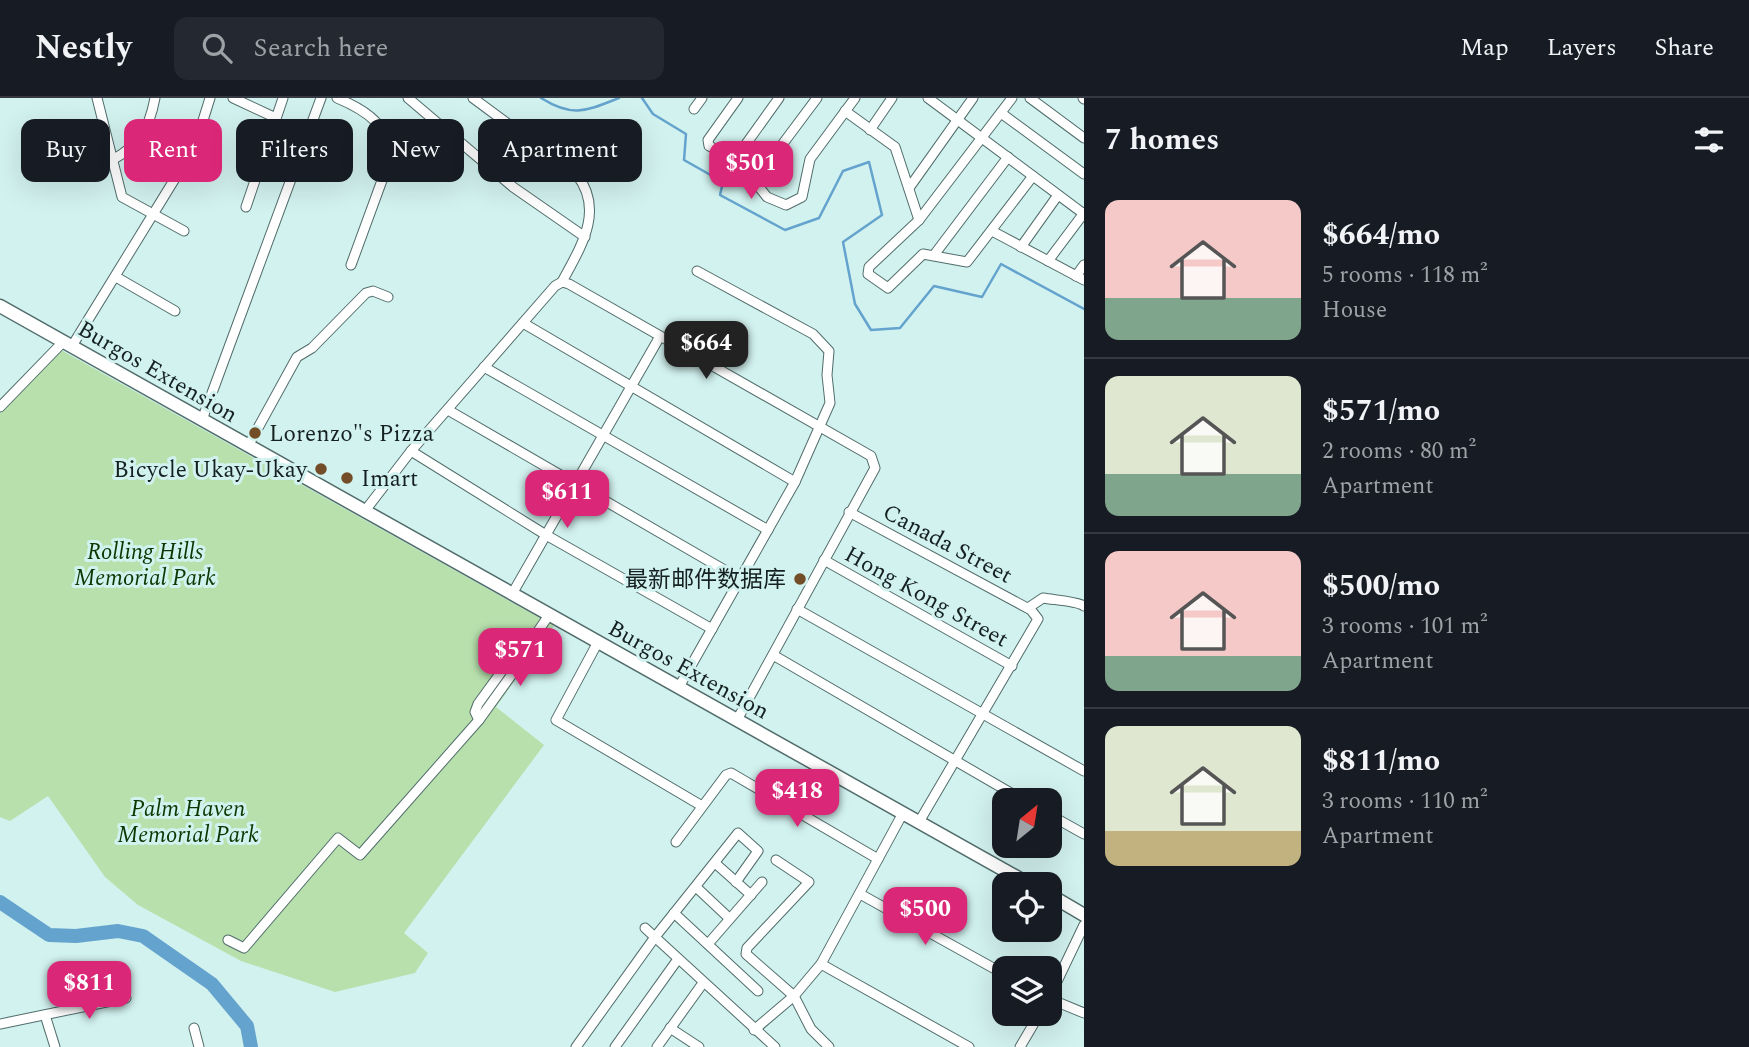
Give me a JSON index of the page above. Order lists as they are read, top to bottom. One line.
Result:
{"streets":{"main road":["Burgos Extension"],"street":["Canada Street","Hong Kong Street"]},"parks":["Rolling Hills Memorial Park","Palm Haven Memorial Park"],"places":["Lorenzo\"s Pizza","Bicycle Ukay-Ukay","Imart","最新邮件数据库"],"north":"top right","page":{"header":"Nestly","search":"Search here","nav":["Map","Layers","Share"],"heading":"7 homes","chip":["Buy","Rent","Filters","New","Apartment"],"price":["$501","$664","$611","$571","$418","$500","$811"],"list":[{"name":"$664/mo","note":"5 rooms · 118 m² · House"},{"name":"$571/mo","note":"2 rooms · 80 m² · Apartment"},{"name":"$500/mo","note":"3 rooms · 101 m² · Apartment"},{"name":"$811/mo","note":"3 rooms · 110 m² · Apartment"}]}}
